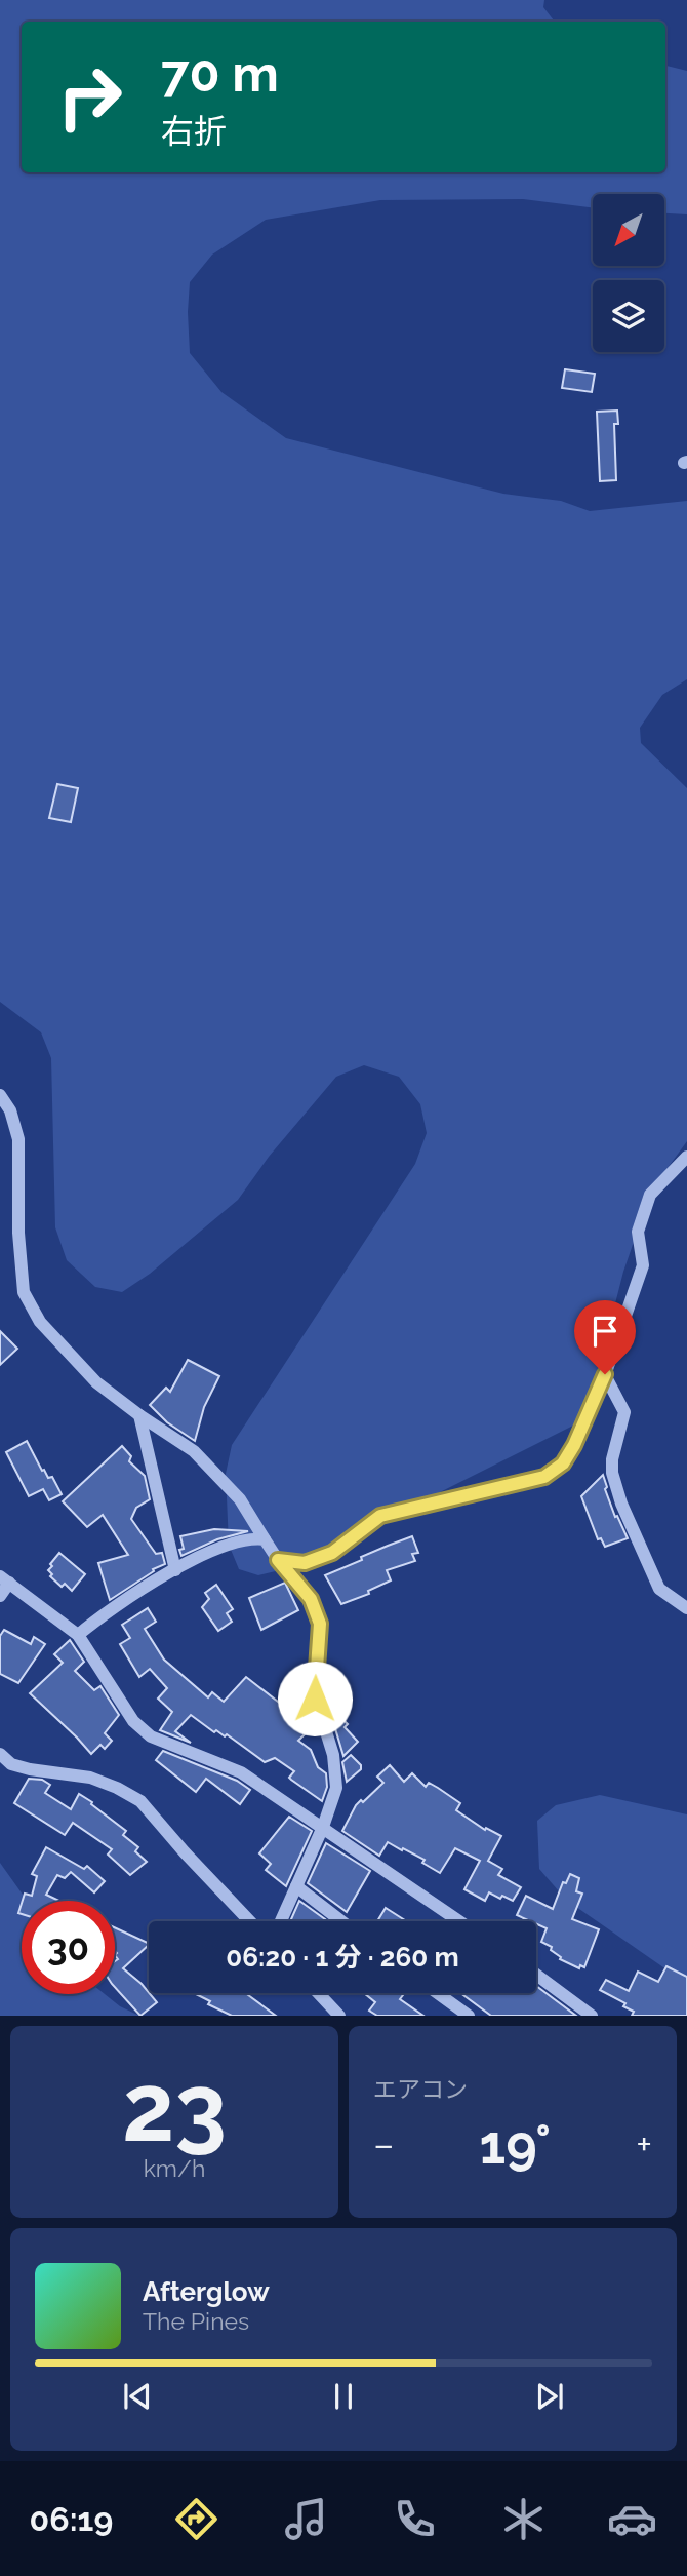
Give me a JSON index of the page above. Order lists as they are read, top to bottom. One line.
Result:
{"north":"bottom left","page":{"turn":["70 m","右折"],"limit":"30","trip":"06:20 · 1 分 · 260 m","tile":[["23","km/h"],"エアコン"],"heat":["−","19°","+"],"song":["Afterglow","The Pines"],"tabs":"06:19"}}
